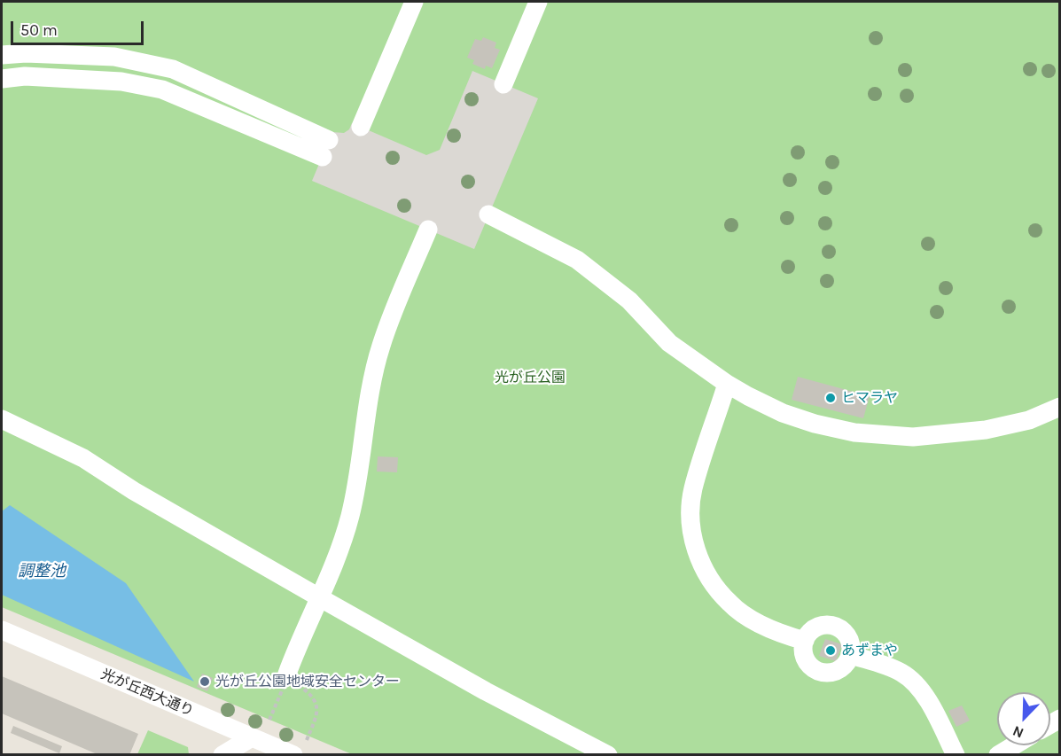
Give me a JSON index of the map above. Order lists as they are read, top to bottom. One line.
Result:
{"streets":{"street":["光が丘西大通り"]},"water":["調整池"],"parks":["光が丘公園"],"places":["ヒマラヤ","あずまや","光が丘公園地域安全センター"],"scale_bar":"50 m","north":"bottom left"}
